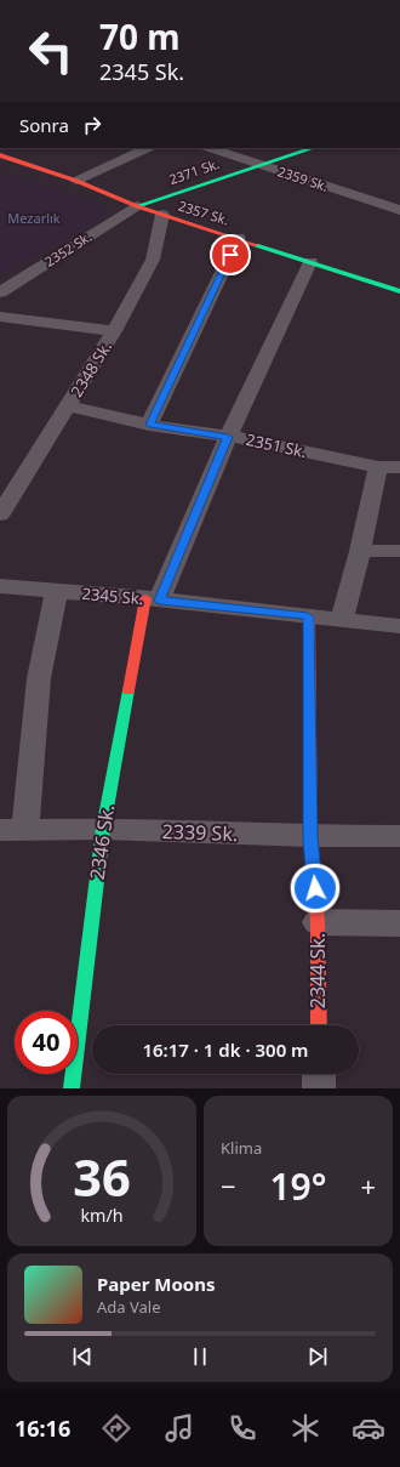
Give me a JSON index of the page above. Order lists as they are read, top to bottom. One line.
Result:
{"streets":{"street":["2371 Sk.","2359 Sk.","2357 Sk.","2352 Sk.","2348 Sk.","2351 Sk.","2345 Sk.","2339 Sk.","2346 Sk.","2344 Sk."]},"crossings":[["2371 Sk.","2359 Sk."],["2371 Sk.","2357 Sk."],["2371 Sk.","2352 Sk."],["2357 Sk.","2352 Sk."],["2357 Sk.","2348 Sk."],["2357 Sk.","2346 Sk."],["2348 Sk.","2351 Sk."],["2351 Sk.","2346 Sk."],["2345 Sk.","2346 Sk."],["2345 Sk.","2344 Sk."],["2339 Sk.","2346 Sk."],["2339 Sk.","2344 Sk."]],"parks":["Mezarlık"],"page":{"turn":["70 m","2345 Sk."],"then":"Sonra","limit":"40","trip":"16:17 · 1 dk · 300 m","tile":"Klima","heat":["−","19°","+"],"song":["Paper Moons","Ada Vale"],"tabs":"16:16","gauge":["36","km/h"]}}
